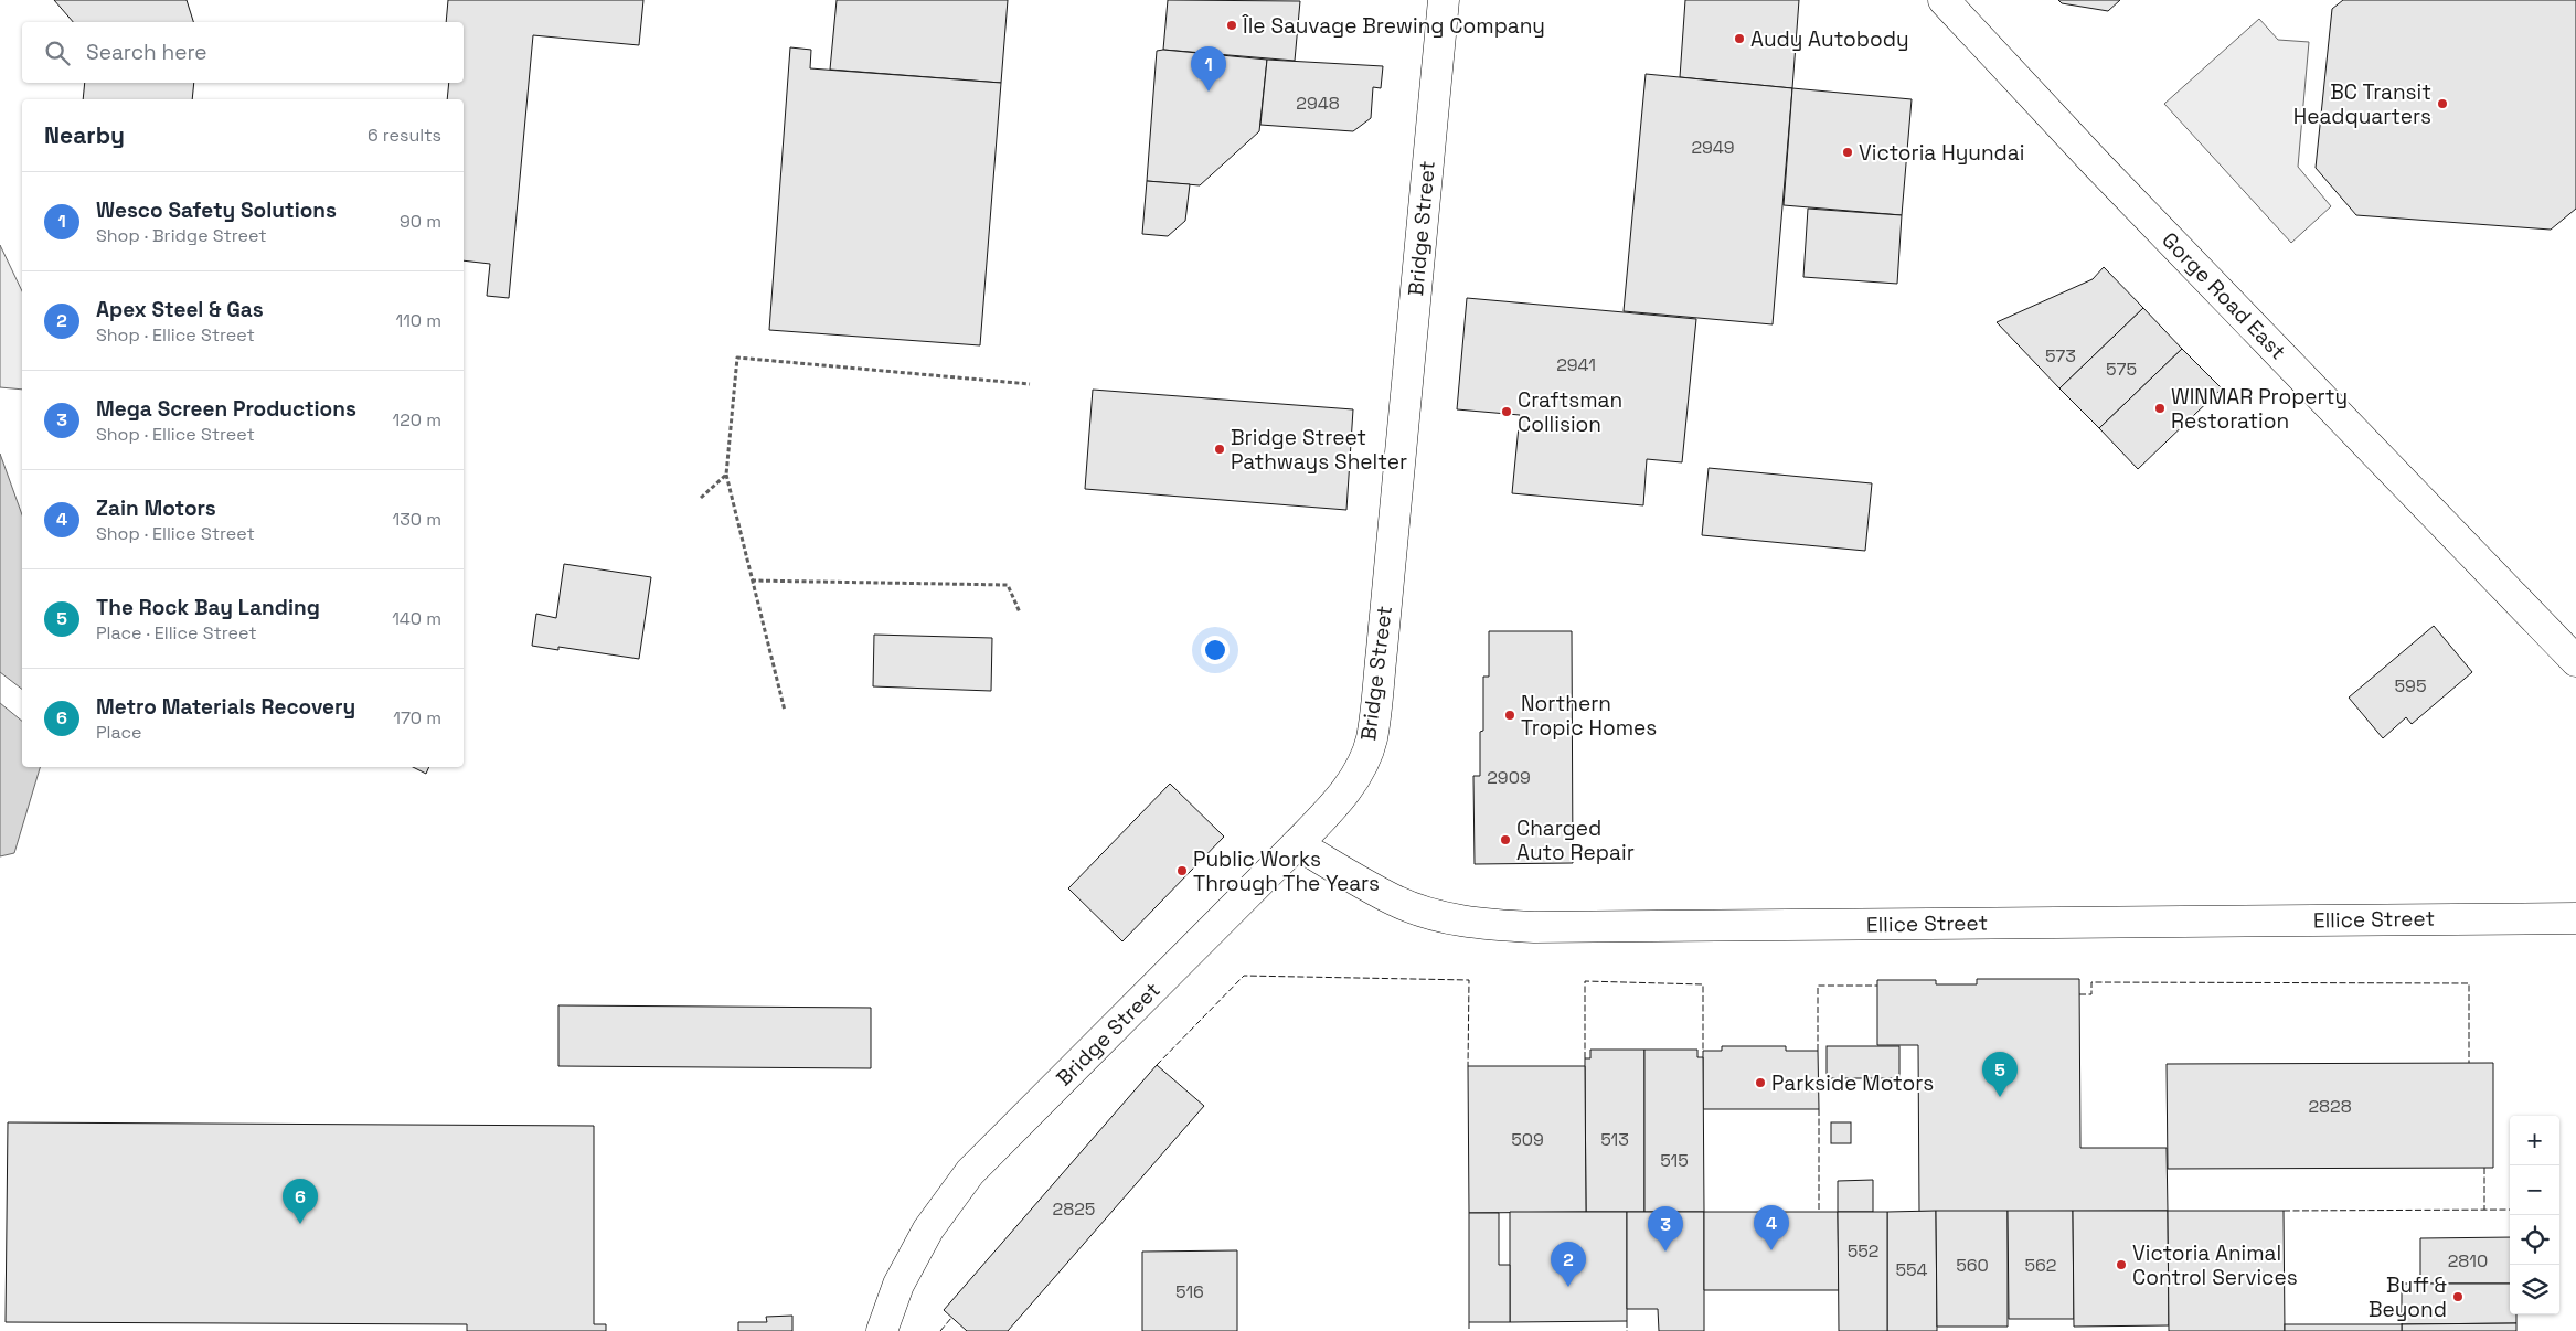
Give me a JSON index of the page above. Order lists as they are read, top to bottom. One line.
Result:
{"streets":{"street":["Bridge Street","Gorge Road East","Ellice Street"]},"crossings":[["Bridge Street","Ellice Street"]],"places":["Île Sauvage Brewing Company","Audy Autobody","BC Transit Headquarters","Victoria Hyundai","WINMAR Property Restoration","Craftsman Collision","Bridge Street Pathways Shelter","Northern Tropic Homes","Charged Auto Repair","Public Works Through The Years","Parkside Motors","Victoria Animal Control Services","Buff & Beyond"],"house_numbers":["2948","2949","573","2941","575","595","2909","2828","509","513","515","2825","552","2810","560","562","554","516"],"page":{"search":"Search here","pins":["1","5","6","4","3","2"],"heading":["Nearby","6 results"],"list":[{"mark":"1","name":"Wesco Safety Solutions","note":"Shop · Bridge Street","value":"90 m"},{"mark":"2","name":"Apex Steel & Gas","note":"Shop · Ellice Street","value":"110 m"},{"mark":"3","name":"Mega Screen Productions","note":"Shop · Ellice Street","value":"120 m"},{"mark":"4","name":"Zain Motors","note":"Shop · Ellice Street","value":"130 m"},{"mark":"5","name":"The Rock Bay Landing","note":"Place · Ellice Street","value":"140 m"},{"mark":"6","name":"Metro Materials Recovery","note":"Place","value":"170 m"}],"map_buttons":["+","−"]}}
